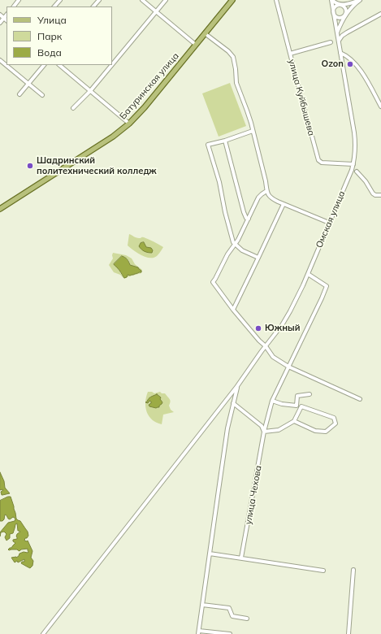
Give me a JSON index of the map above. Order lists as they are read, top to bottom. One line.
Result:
{"streets":{"main road":["Батуринская улица"],"street":["улица Куйбышева","Омская улица","улица Чехова"]},"crossings":[["улица Куйбышева","Омская улица"],["Омская улица","улица Чехова"]],"places":["Ozon","Шадринский политехнический колледж","Южный"],"legend":["Улица","Парк","Вода"]}
